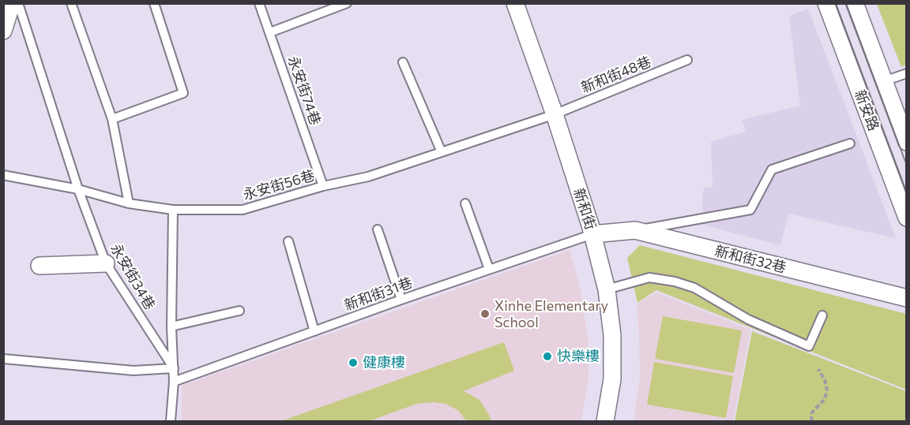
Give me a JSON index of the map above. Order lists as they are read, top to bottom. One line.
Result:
{"streets":{"street":["新安路","新和街","新和街32巷"],"lane":["新和街48巷","永安街74巷","永安街56巷","永安街34巷","新和街31巷"]},"crossings":[["新和街48巷","永安街56巷"],["新和街48巷","新和街"],["永安街74巷","永安街56巷"],["永安街56巷","新和街"],["永安街56巷","永安街34巷"],["新和街","新和街32巷"],["新和街","新和街31巷"],["新和街32巷","新和街31巷"]],"places":["Xinhe Elementary School","快樂樓","健康樓"]}
